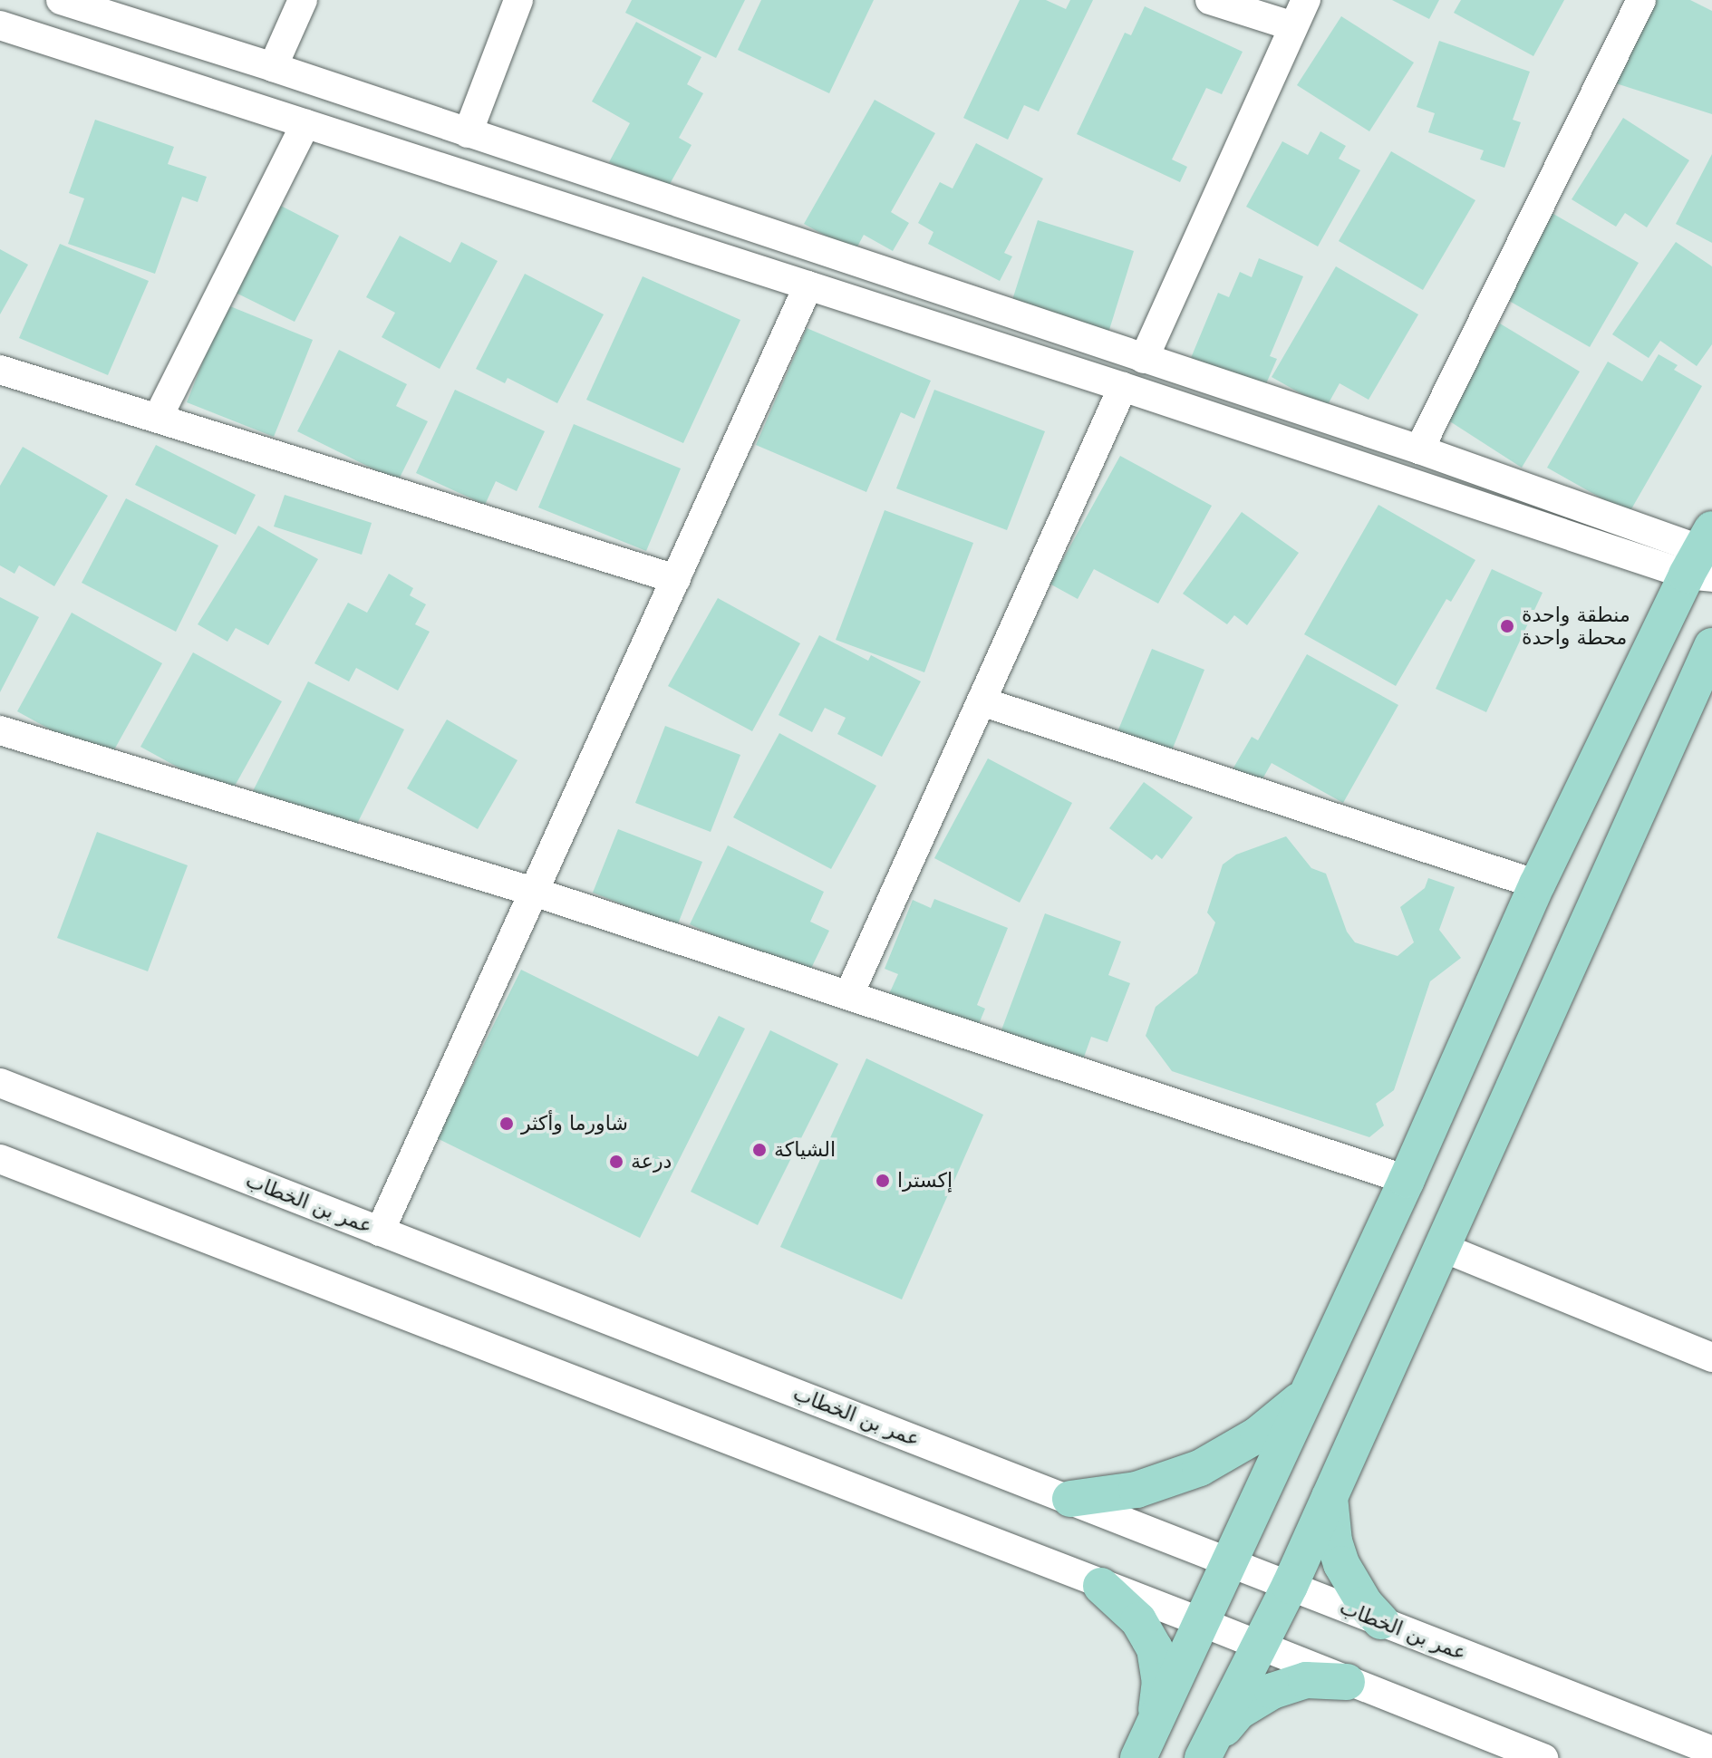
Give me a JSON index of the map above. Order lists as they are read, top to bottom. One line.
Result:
{"streets":{"street":["عمر بن الخطاب"]},"places":["منطقة واحدة محطة واحدة","شاورما وأكثر","الشياكة","درعة","إكسترا"]}
